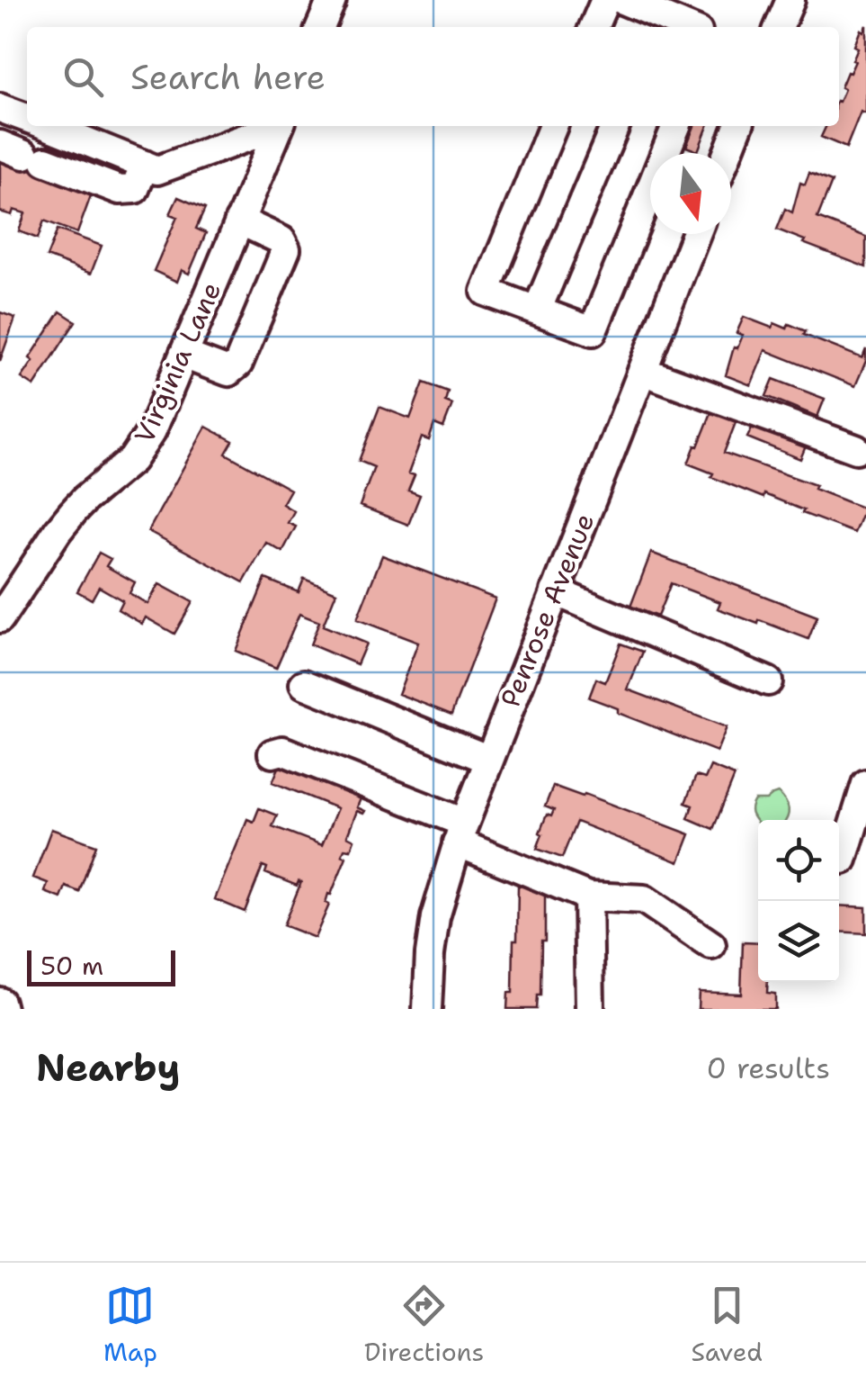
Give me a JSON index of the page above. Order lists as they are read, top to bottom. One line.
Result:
{"streets":{"street":["Virginia Lane","Penrose Avenue"]},"scale_bar":"50 m","north":"bottom","page":{"search":"Search here","scale":"50 m","heading":["Nearby","0 results"],"nav":["Map","Directions","Saved"]}}
